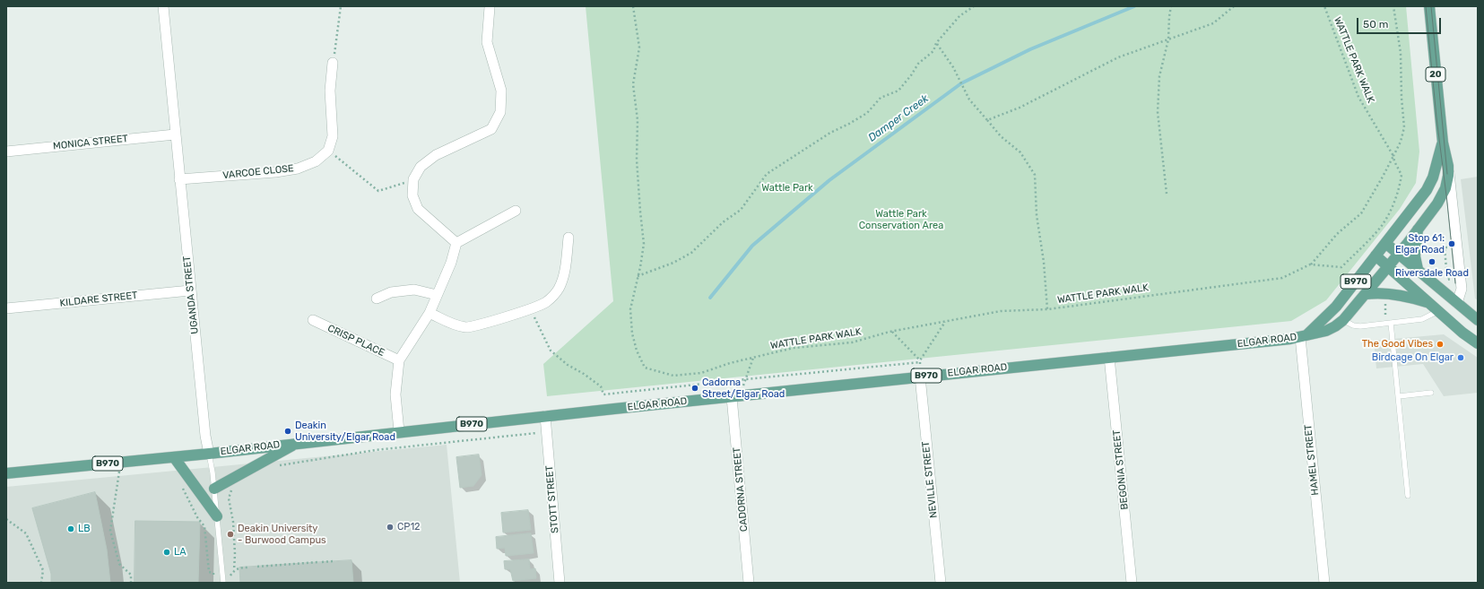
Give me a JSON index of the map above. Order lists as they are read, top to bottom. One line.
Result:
{"streets":{"main road":["20","B970","ELGAR ROAD"],"street":["MONICA STREET","VARCOE CLOSE","UGANDA STREET","KILDARE STREET","CRISP PLACE","HAMEL STREET","BEGONIA STREET","NEVILLE STREET","CADORNA STREET","STOTT STREET"],"path":["WATTLE PARK WALK"]},"crossings":[["20","ELGAR ROAD"],["MONICA STREET","UGANDA STREET"],["VARCOE CLOSE","UGANDA STREET"],["UGANDA STREET","KILDARE STREET"],["UGANDA STREET","ELGAR ROAD"],["ELGAR ROAD","HAMEL STREET"],["ELGAR ROAD","BEGONIA STREET"],["ELGAR ROAD","NEVILLE STREET"],["ELGAR ROAD","CADORNA STREET"],["ELGAR ROAD","STOTT STREET"]],"water":["Damper Creek"],"parks":["Wattle Park","Wattle Park Conservation Area"],"places":["Stop 61: Elgar Road","Riversdale Road","The Good Vibes","Birdcage On Elgar","Cadorna Street/Elgar Road","Deakin University/Elgar Road","CP12","LB","Deakin University - Burwood Campus","LA"],"scale_bar":"50 m"}
